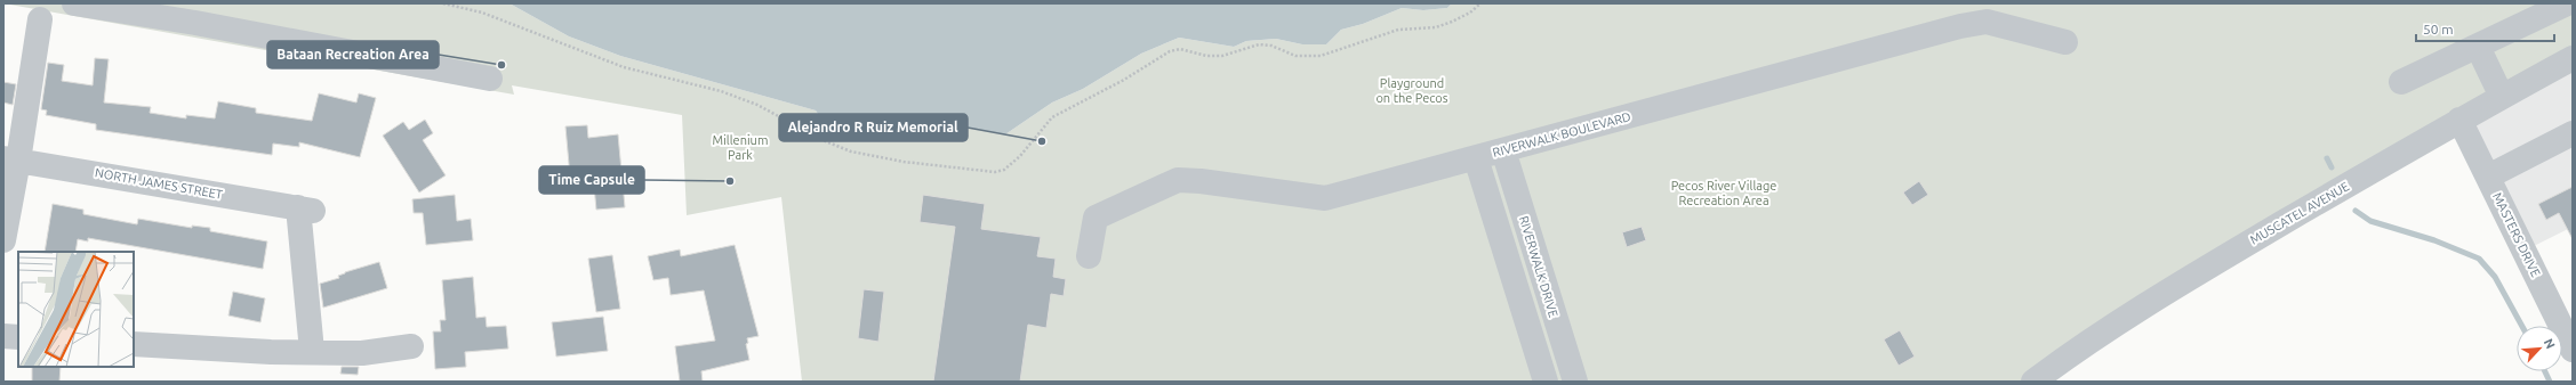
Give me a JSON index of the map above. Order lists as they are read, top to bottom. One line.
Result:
{"streets":{"street":["RIVERWALK BOULEVARD","NORTH JAMES STREET","MUSCATEL AVENUE","MASTERS DRIVE","RIVERWALK DRIVE"]},"crossings":[["RIVERWALK BOULEVARD","RIVERWALK DRIVE"],["MUSCATEL AVENUE","MASTERS DRIVE"]],"parks":["Playground on the Pecos","Millenium Park","Pecos River Village Recreation Area"],"places":["Bataan Recreation Area","Alejandro R Ruiz Memorial","Time Capsule"],"scale_bar":"50 m","north":"top right"}
